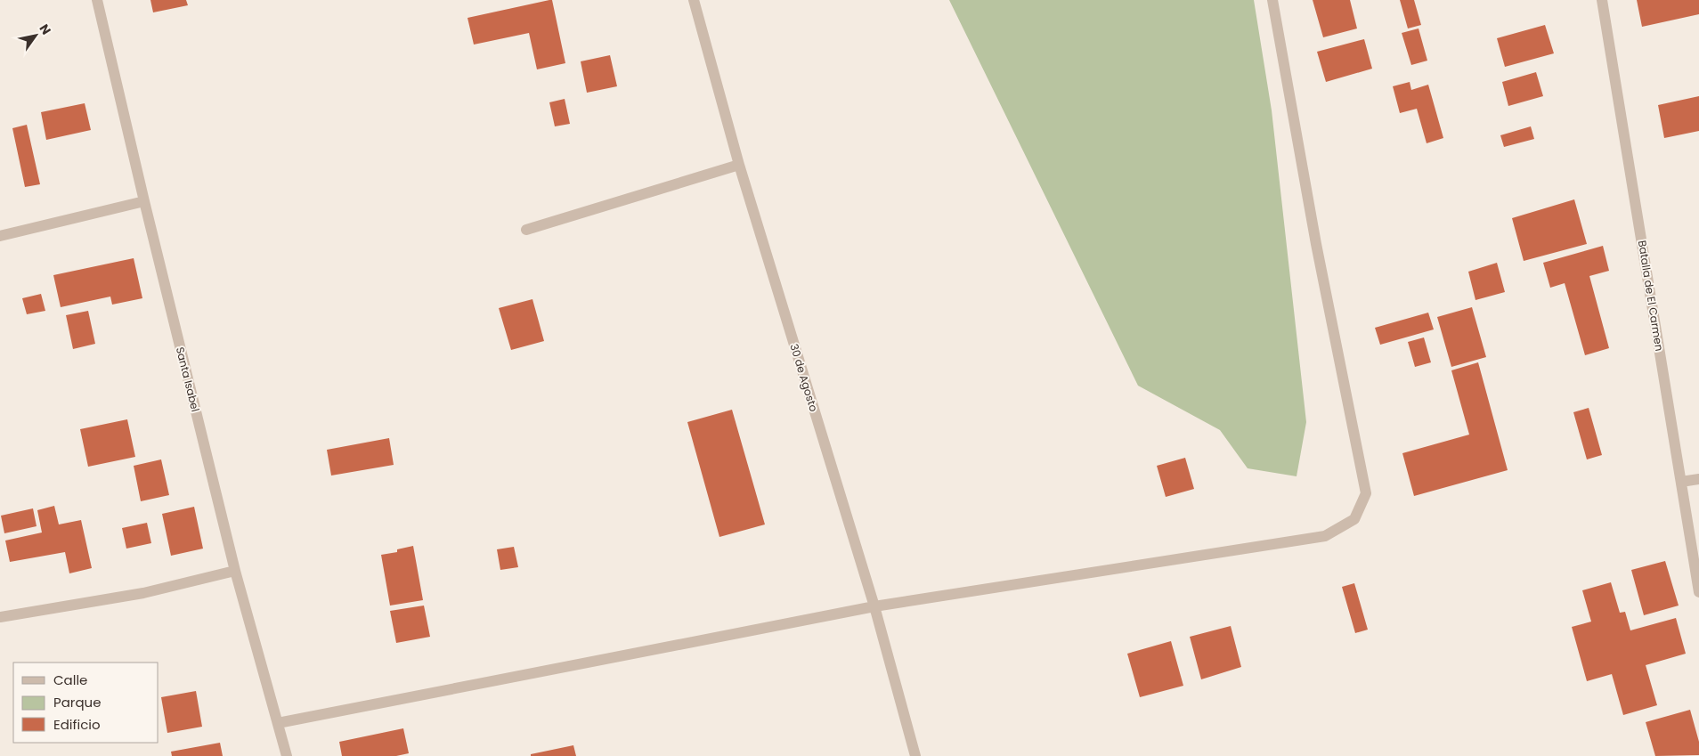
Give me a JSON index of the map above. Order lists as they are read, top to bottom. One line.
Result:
{"streets":{"street":["Batalla de El Carmen","30 de Agosto","Santa Isabel"]},"legend":["Calle","Parque","Edificio"],"north":"top right"}
